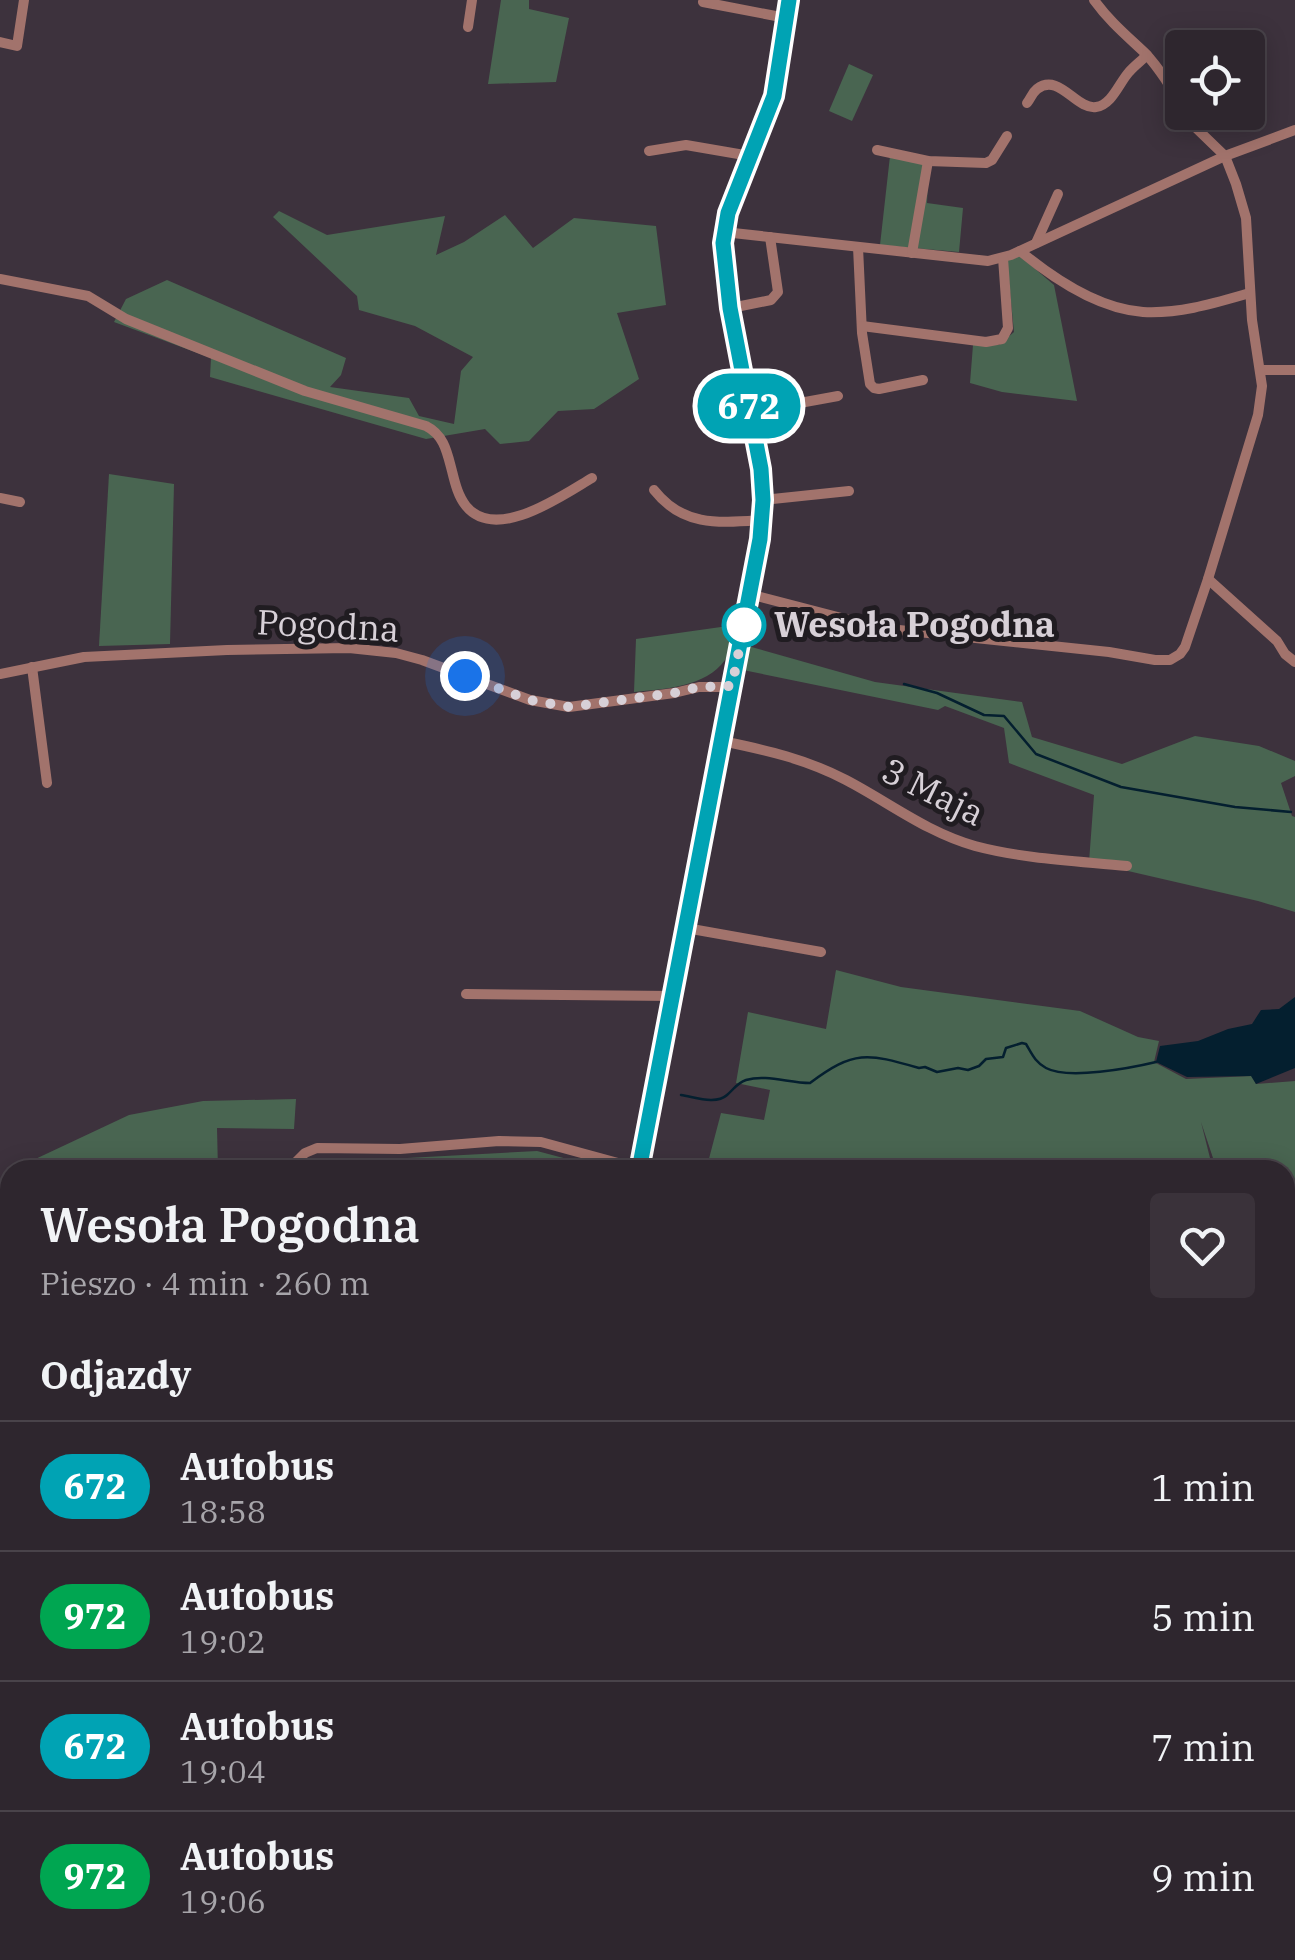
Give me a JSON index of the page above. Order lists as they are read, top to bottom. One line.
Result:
{"streets":{"street":["Pogodna","3 Maja"]},"places":["Wesoła Pogodna"],"lines":["bus line 672"],"page":{"on_map":"672","heading":[["Wesoła Pogodna","Pieszo · 4 min · 260 m"],"Odjazdy"],"list":[{"mark":"672","name":"Autobus","note":"18:58","value":"1 min"},{"mark":"972","name":"Autobus","note":"19:02","value":"5 min"},{"mark":"672","name":"Autobus","note":"19:04","value":"7 min"},{"mark":"972","name":"Autobus","note":"19:06","value":"9 min"}]}}
